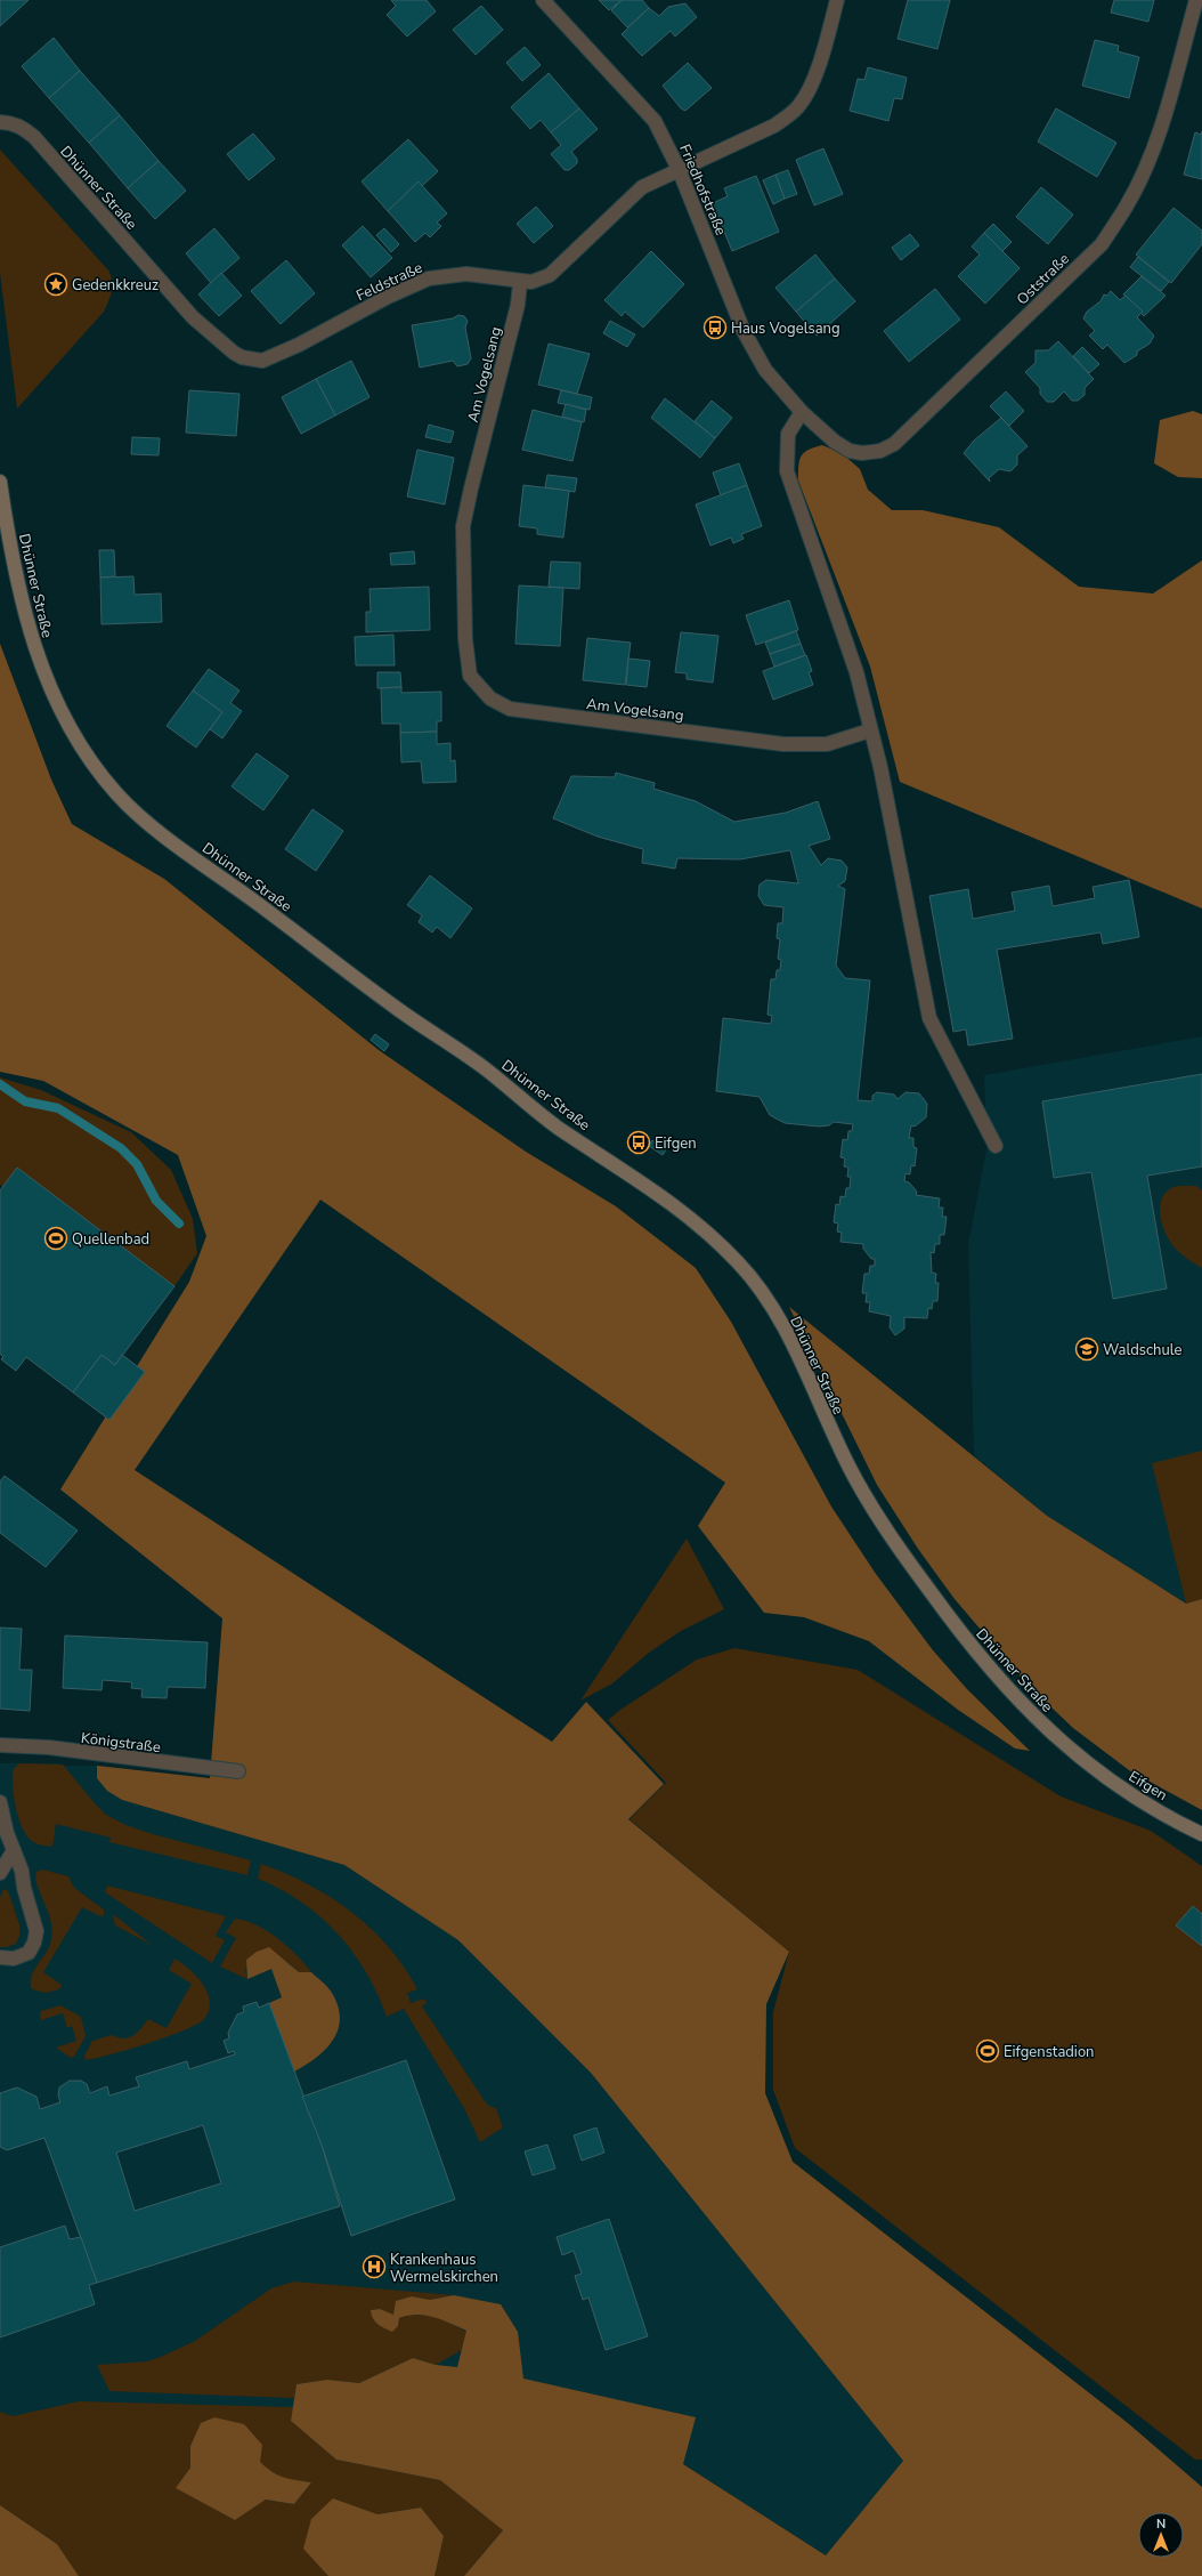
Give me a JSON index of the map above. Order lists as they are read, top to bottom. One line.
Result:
{"streets":{"main road":["Dhünner Straße","Eifgen"],"street":["Friedhofstraße","Oststraße","Feldstraße","Am Vogelsang","Königstraße"]},"crossings":[["Dhünner Straße","Feldstraße"],["Dhünner Straße","Eifgen"],["Friedhofstraße","Oststraße"],["Friedhofstraße","Feldstraße"],["Feldstraße","Am Vogelsang"]],"places":{"place":["Gedenkkreuz"],"bus stop":["Haus Vogelsang","Eifgen"],"sports":["Quellenbad","Eifgenstadion"],"school or university":["Waldschule"],"hospital":["Krankenhaus Wermelskirchen"]},"north":"top"}
